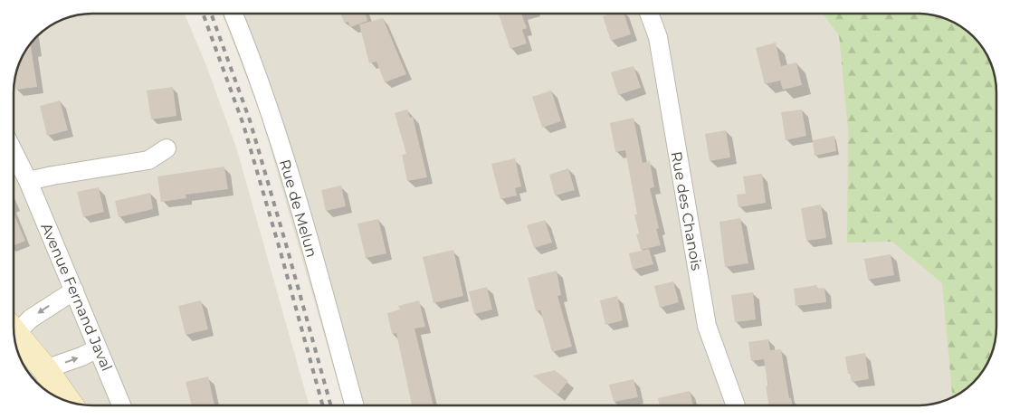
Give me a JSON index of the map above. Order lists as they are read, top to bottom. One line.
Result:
{"streets":{"street":["Rue de Melun","Rue des Chanois","Avenue Fernand Javal"]}}
